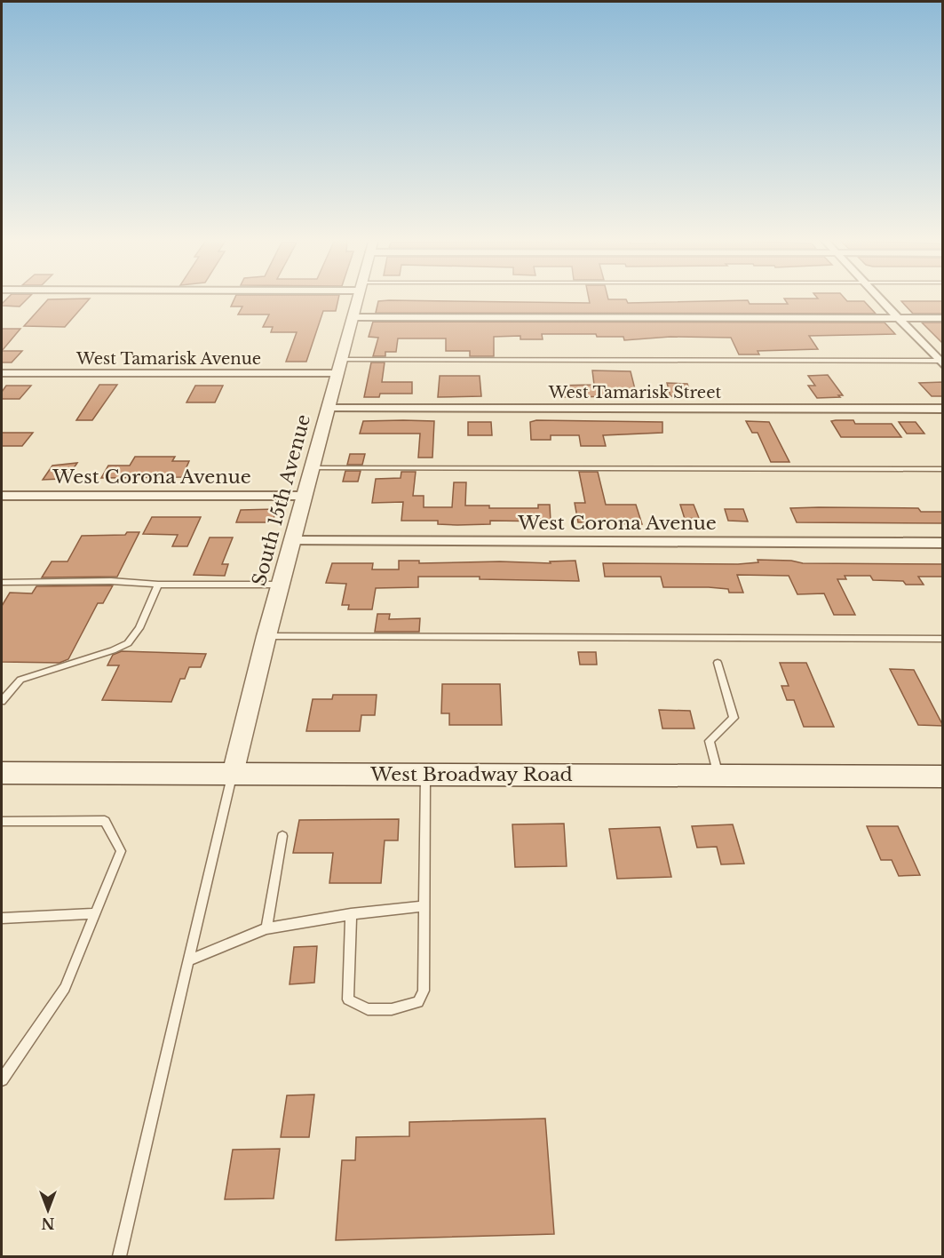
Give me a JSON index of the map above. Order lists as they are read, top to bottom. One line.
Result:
{"streets":{"main road":["West Broadway Road"],"street":["West Tamarisk Avenue","West Tamarisk Street","West Corona Avenue","South 15th Avenue"]},"crossings":[["West Tamarisk Avenue","South 15th Avenue"],["West Tamarisk Street","South 15th Avenue"],["West Corona Avenue","South 15th Avenue"],["South 15th Avenue","West Broadway Road"]],"north":"bottom"}
